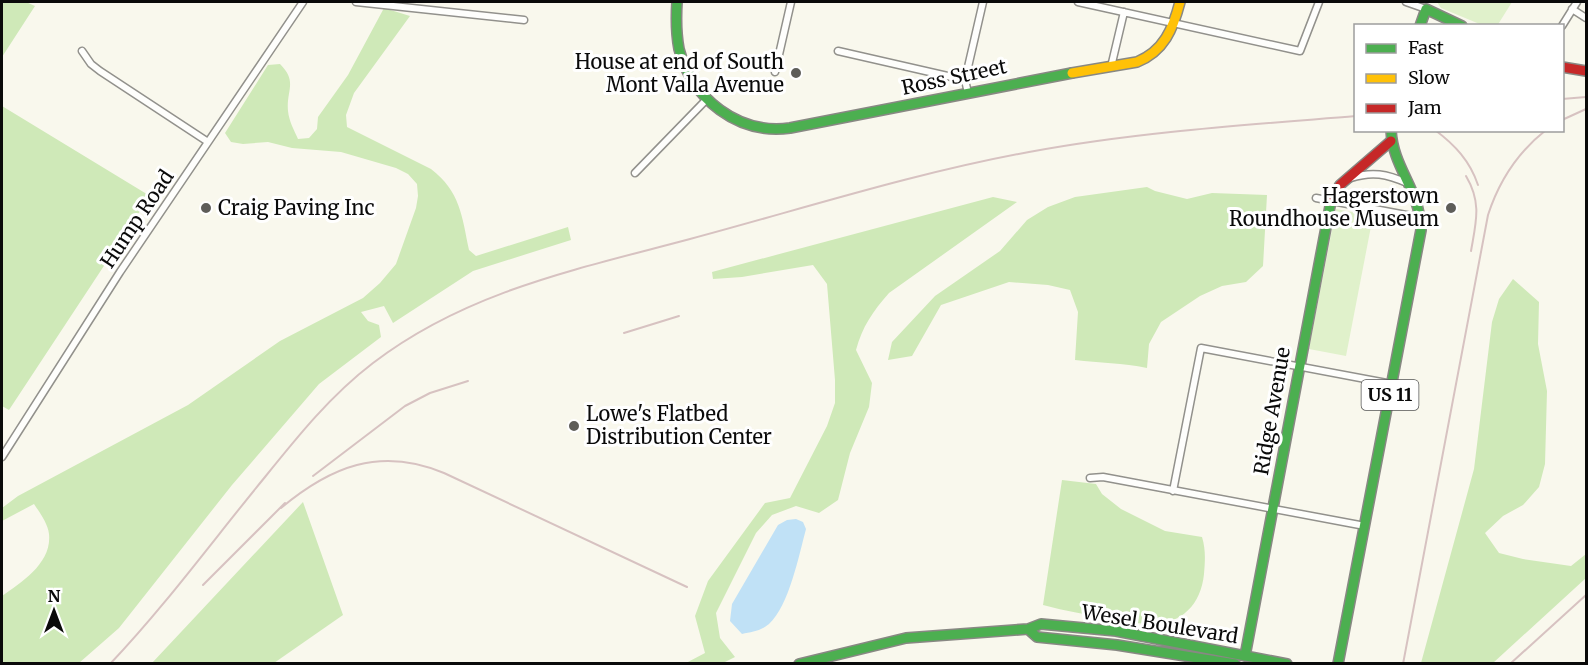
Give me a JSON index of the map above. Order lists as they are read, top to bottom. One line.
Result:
{"streets":{"main road":["Ross Street","US 11","Ridge Avenue","Wesel Boulevard"],"street":["Hump Road"]},"crossings":[["US 11","Ridge Avenue"],["Ridge Avenue","Wesel Boulevard"]],"places":["House at end of South Mont Valla Avenue","Craig Paving Inc","Hagerstown Roundhouse Museum","Lowe's Flatbed Distribution Center"],"legend":["Fast","Slow","Jam"],"north":"top"}
